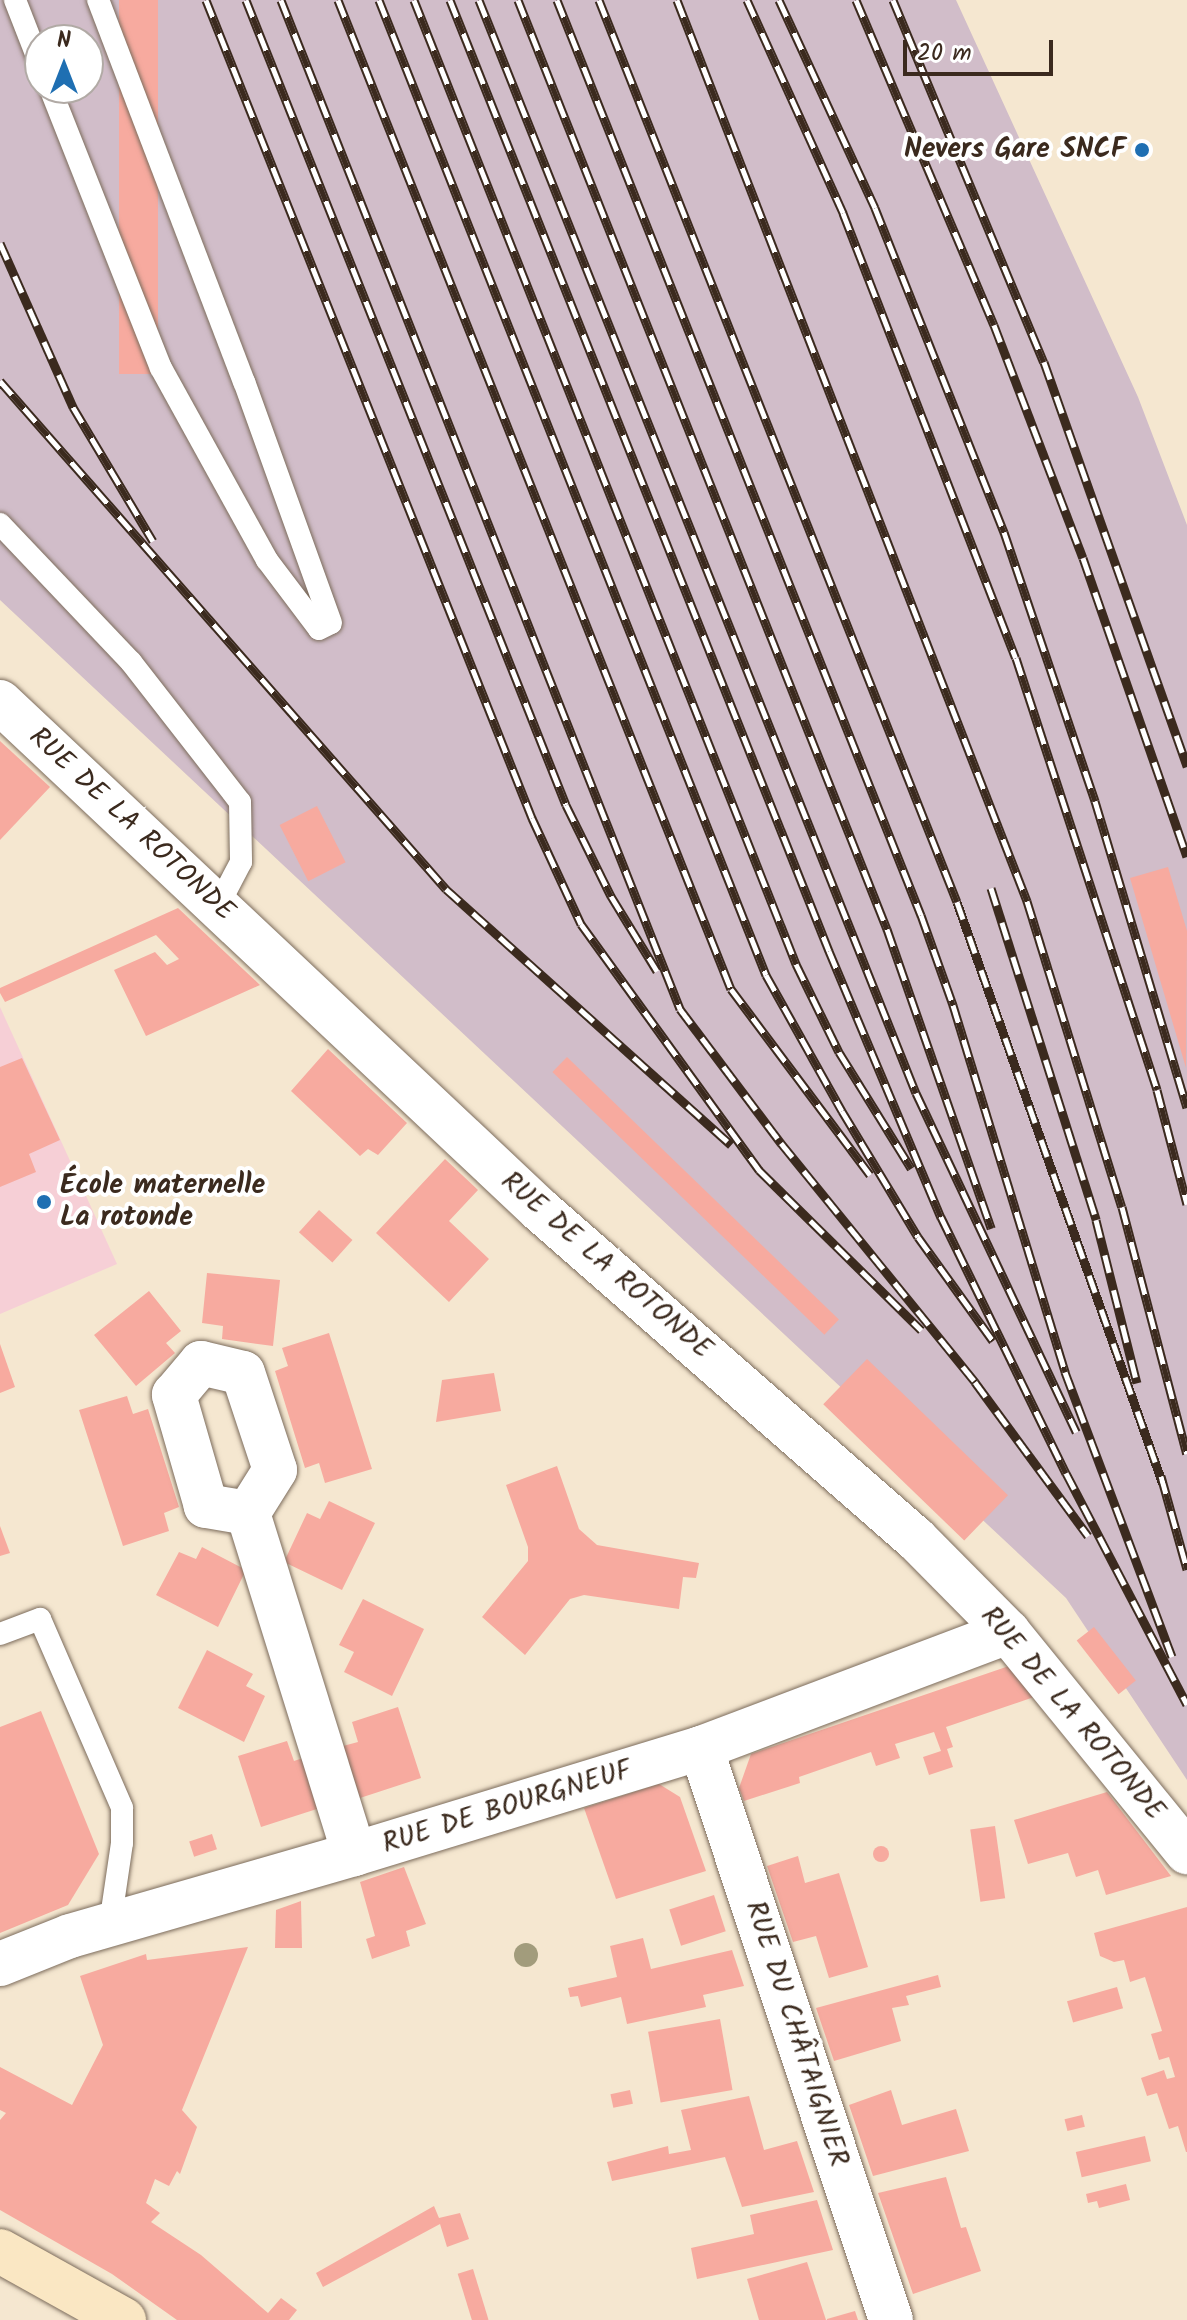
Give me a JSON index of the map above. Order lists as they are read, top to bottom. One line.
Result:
{"streets":{"street":["RUE DE LA ROTONDE","RUE DE BOURGNEUF","RUE DU CHÂTAIGNIER"]},"crossings":[["RUE DE LA ROTONDE","RUE DE BOURGNEUF"],["RUE DE BOURGNEUF","RUE DU CHÂTAIGNIER"]],"places":["Nevers Gare SNCF","École maternelle La rotonde"],"scale_bar":"20 m","north":"top"}
